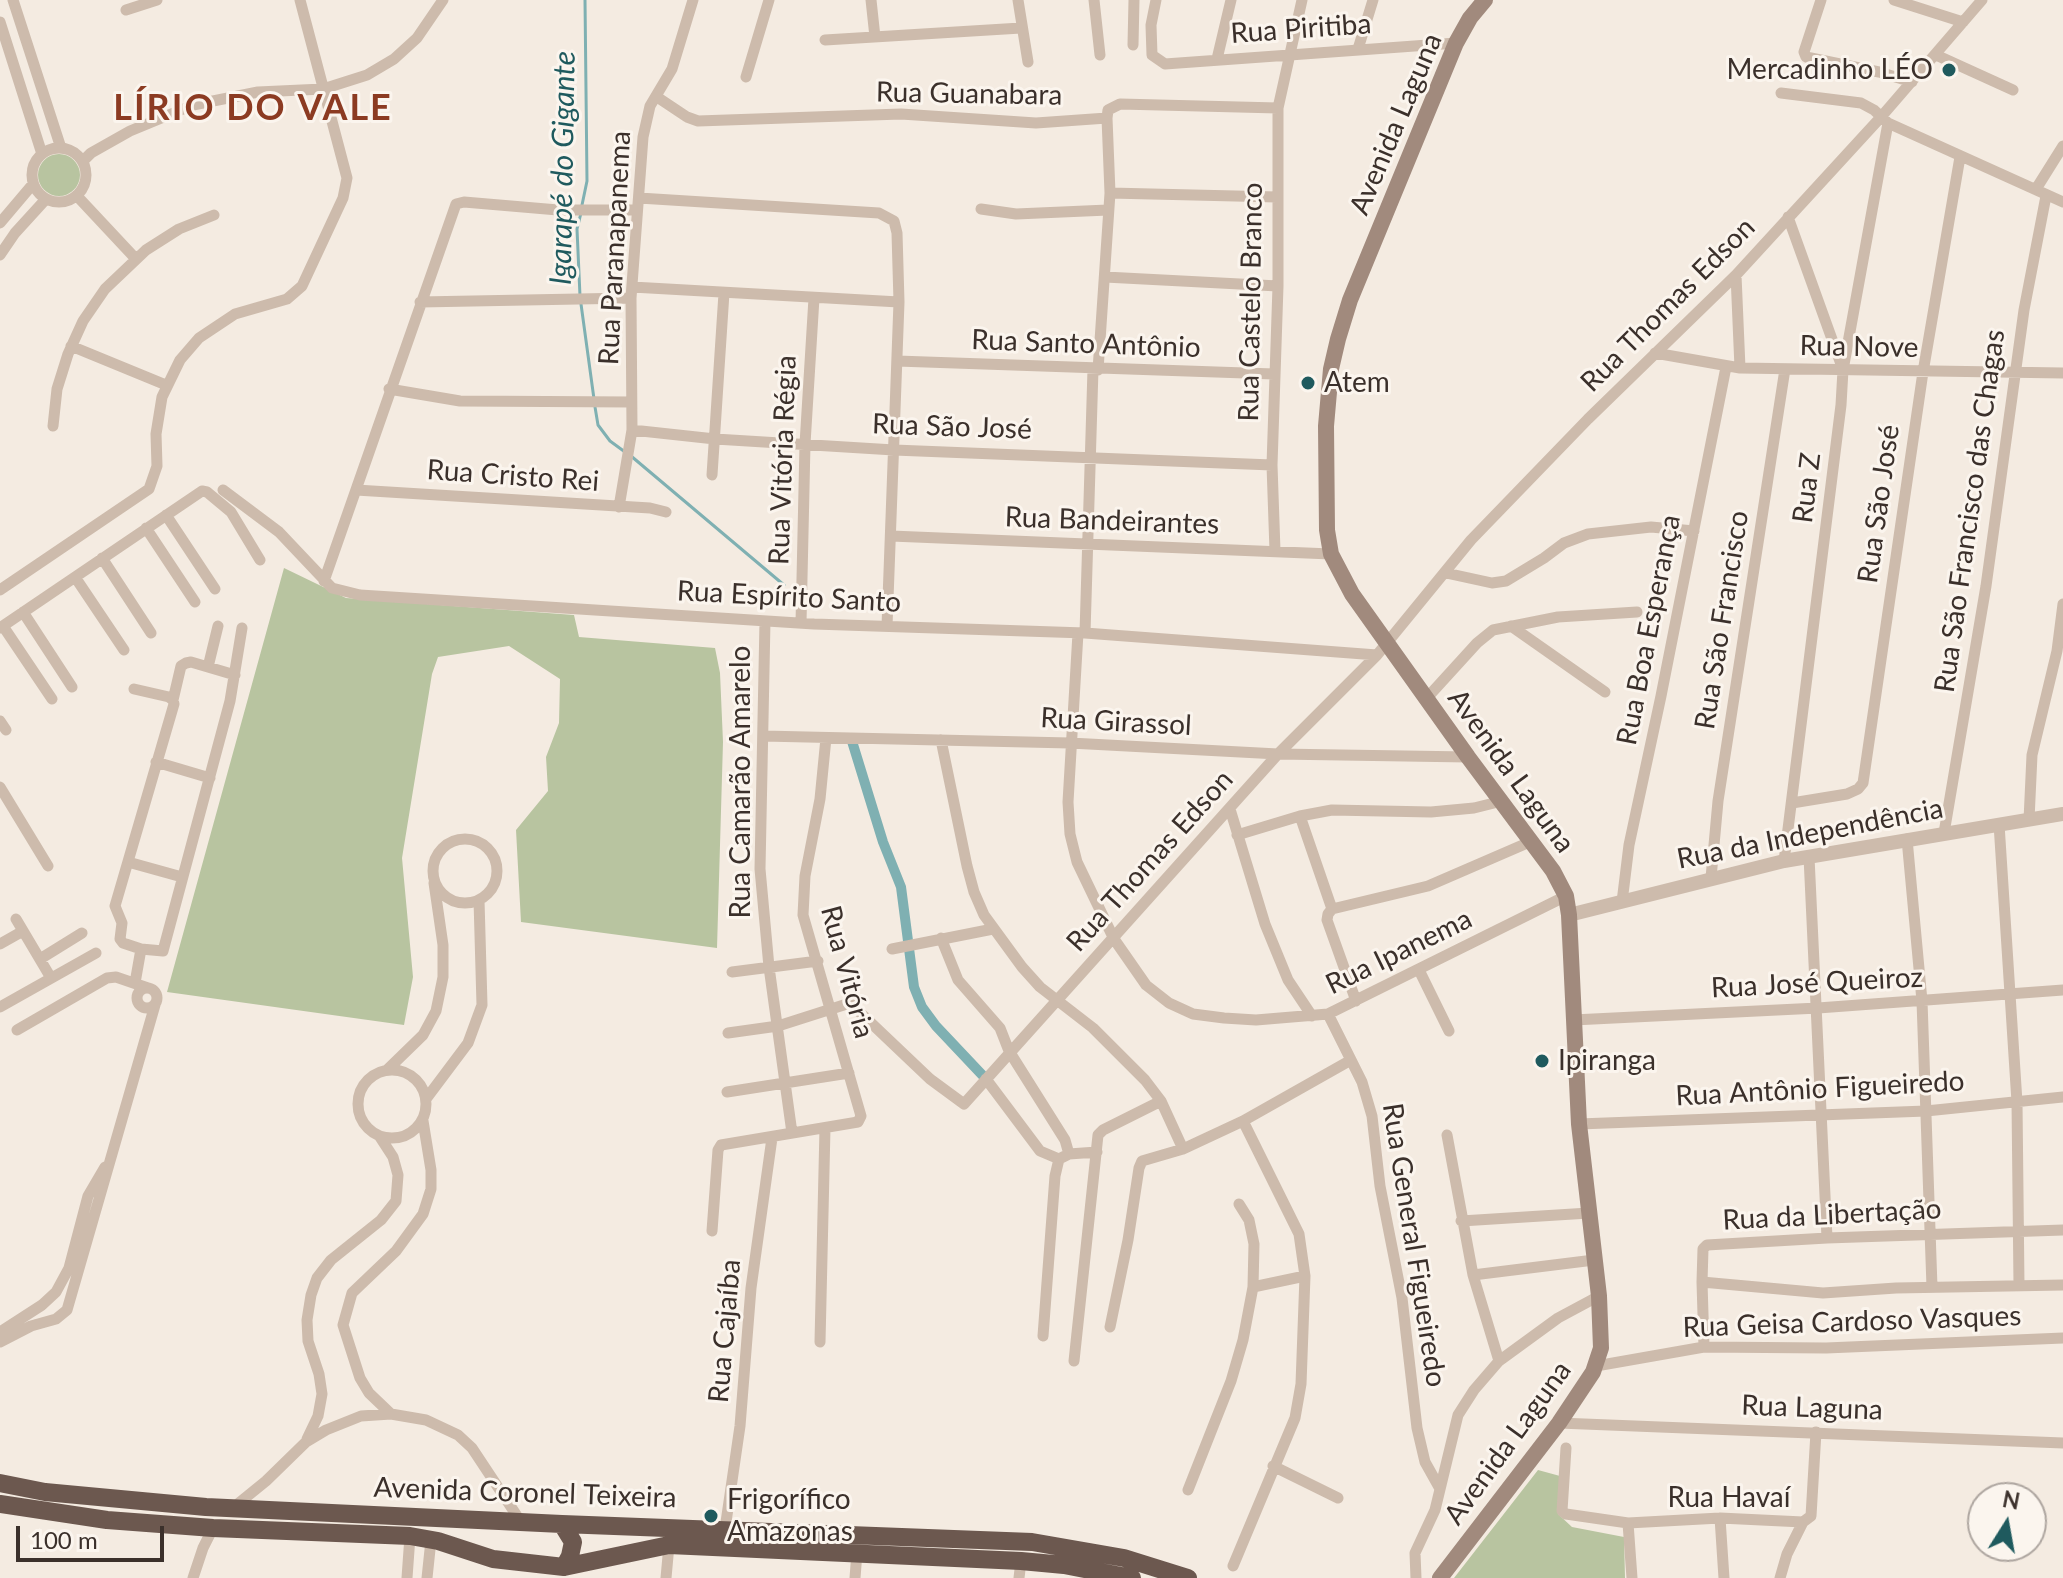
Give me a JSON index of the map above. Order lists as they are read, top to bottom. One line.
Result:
{"streets":{"highway":["Avenida Coronel Teixeira"],"main road":["Avenida Laguna"],"street":["Rua Piritiba","Rua Guanabara","Rua Paranapanema","Rua Castelo Branco","Rua Thomas Edson","Rua Santo Antônio","Rua Nove","Rua São José","Rua Vitória Régia","Rua Cristo Rei","Rua Z","Rua São Francisco das Chagas","Rua Bandeirantes","Rua Espírito Santo","Rua São Francisco","Rua Boa Esperança","Rua Girassol","Rua Camarão Amarelo","Rua da Independência","Rua Ipanema","Rua Vitória","Rua José Queiroz","Rua Antônio Figueiredo","Rua da Libertação","Rua General Figueiredo","Rua Geisa Cardoso Vasques","Rua Cajaíba","Rua Laguna","Rua Havaí"]},"crossings":[["Rua Piritiba","Avenida Laguna"],["Rua Piritiba","Rua Castelo Branco"],["Rua Guanabara","Rua Paranapanema"],["Rua Guanabara","Rua Castelo Branco"],["Rua Guanabara","Rua Ipanema"],["Avenida Laguna","Rua Thomas Edson"],["Avenida Laguna","Rua Bandeirantes"],["Avenida Laguna","Rua Espírito Santo"],["Avenida Laguna","Rua Girassol"],["Avenida Laguna","Rua da Independência"],["Avenida Laguna","Rua Ipanema"],["Avenida Laguna","Rua José Queiroz"],["Avenida Laguna","Rua Antônio Figueiredo"],["Avenida Laguna","Rua Geisa Cardoso Vasques"],["Avenida Laguna","Rua Laguna"],["Rua Paranapanema","Rua São José"],["Rua Paranapanema","Rua Cristo Rei"],["Rua Castelo Branco","Rua Santo Antônio"],["Rua Castelo Branco","Rua São José"],["Rua Castelo Branco","Rua Bandeirantes"],["Rua Thomas Edson","Rua Nove"],["Rua Thomas Edson","Rua Z"],["Rua Thomas Edson","Rua Espírito Santo"],["Rua Thomas Edson","Rua Girassol"],["Rua Thomas Edson","Rua Ipanema"],["Rua Thomas Edson","Rua Vitória"],["Rua Santo Antônio","Rua Ipanema"],["Rua Nove","Rua São José"],["Rua Nove","Rua Z"],["Rua Nove","Rua São Francisco das Chagas"],["Rua Nove","Rua São Francisco"],["Rua Nove","Rua Boa Esperança"],["Rua São José","Rua Vitória Régia"],["Rua São José","Rua Z"],["Rua São José","Rua Ipanema"],["Rua Vitória Régia","Rua Espírito Santo"],["Rua Z","Rua da Independência"],["Rua São Francisco das Chagas","Rua da Independência"],["Rua Bandeirantes","Rua Ipanema"],["Rua Espírito Santo","Rua Camarão Amarelo"],["Rua Espírito Santo","Rua Ipanema"],["Rua São Francisco","Rua da Independência"],["Rua Boa Esperança","Rua da Independência"],["Rua Girassol","Rua Camarão Amarelo"],["Rua Girassol","Rua Ipanema"],["Rua Girassol","Rua Vitória"],["Rua Ipanema","Rua General Figueiredo"],["Rua da Libertação","Rua Geisa Cardoso Vasques"],["Rua Cajaíba","Avenida Coronel Teixeira"],["Rua Laguna","Rua Havaí"]],"districts":["LÍRIO DO VALE"],"water":["Igarapé do Gigante"],"places":["Mercadinho LÉO","Atem","Ipiranga","Frigorífico Amazonas"],"scale_bar":"100 m","north":"top"}
